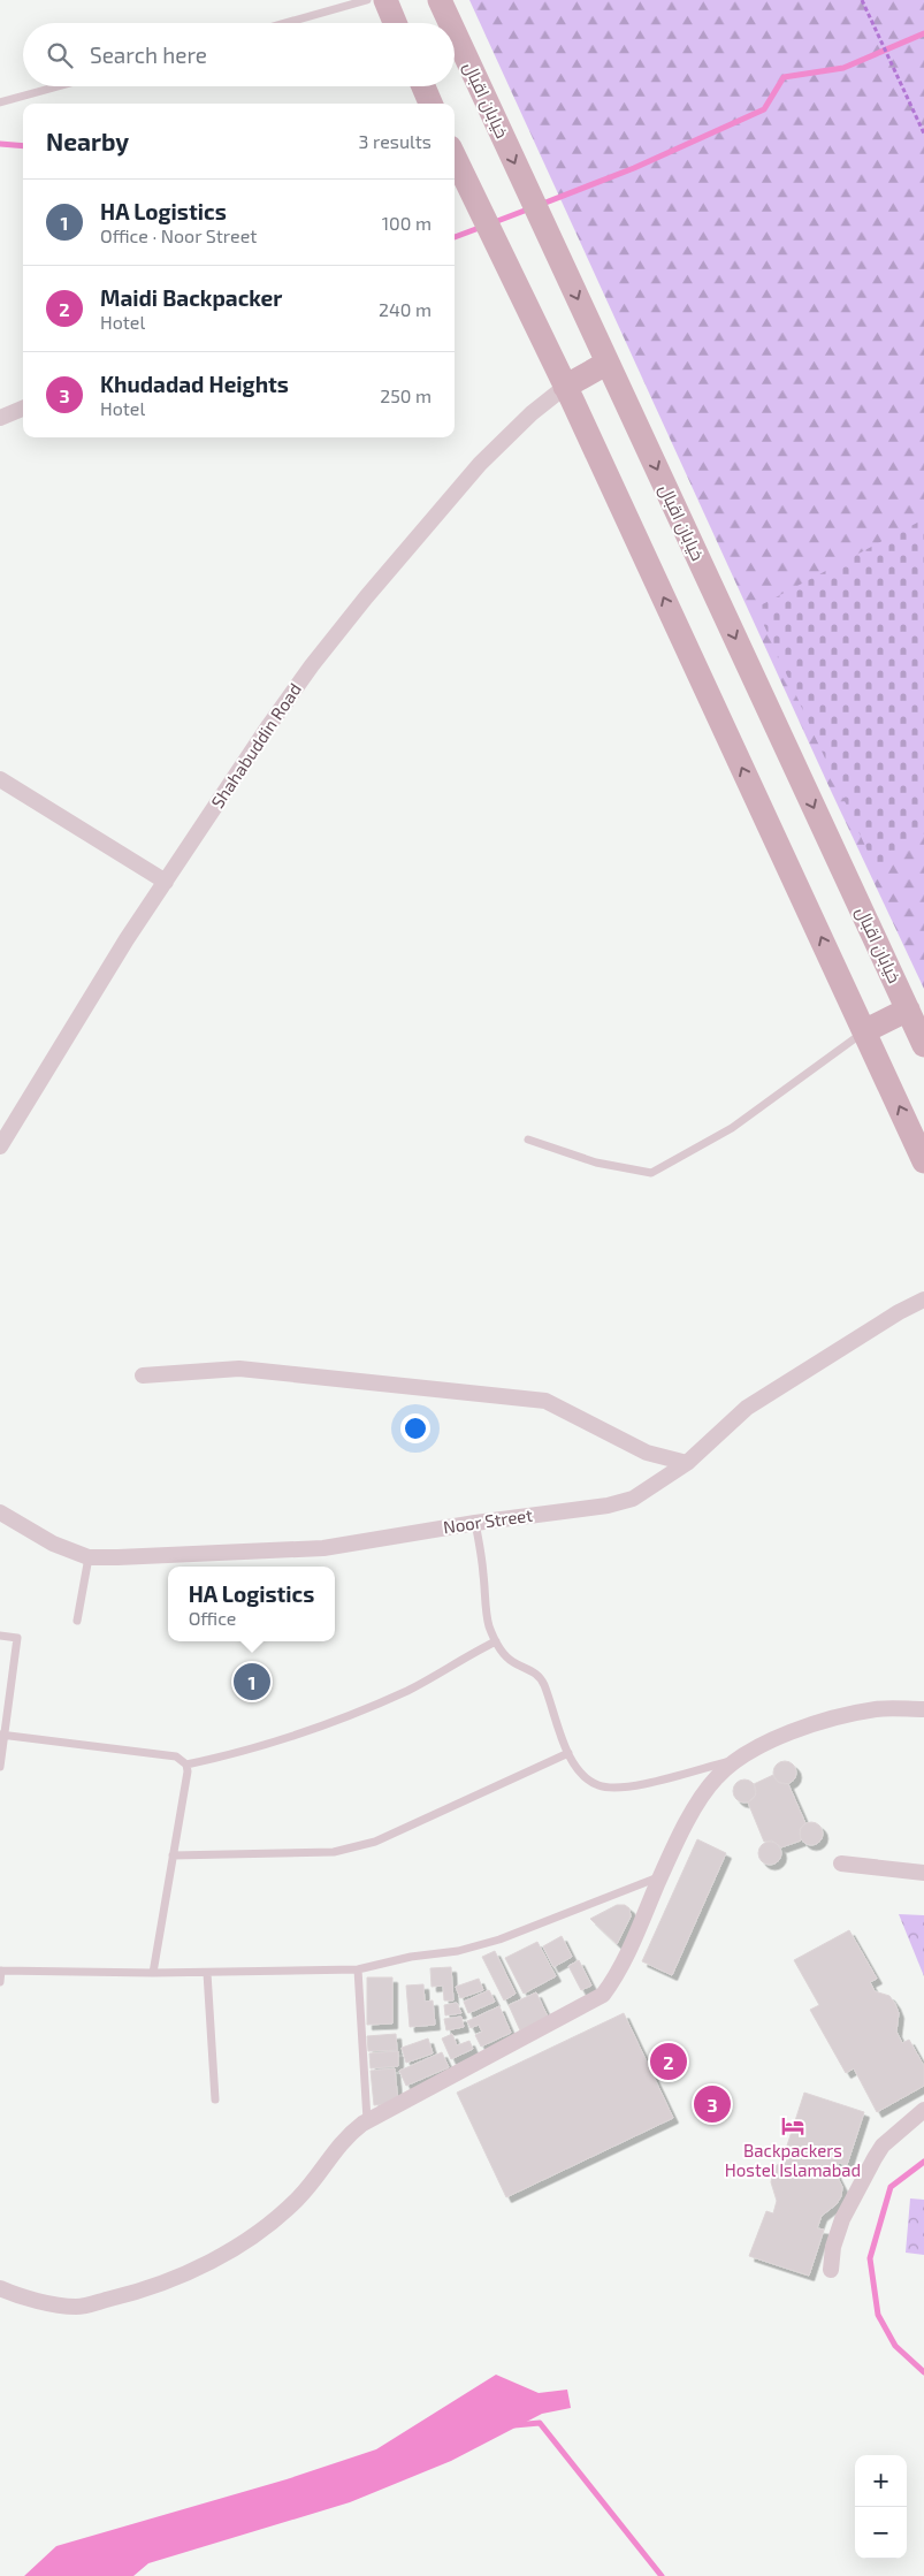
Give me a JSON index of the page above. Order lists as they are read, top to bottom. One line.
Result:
{"streets":{"main road":["خیابان اقبال"],"street":["Shahabuddin Road","Noor Street"]},"places":{"hotel":["Backpackers Hostel Islamabad"]},"page":{"search":"Search here","heading":["Nearby","3 results"],"list":[{"mark":"1","name":"HA Logistics","note":"Office · Noor Street","value":"100 m"},{"mark":"2","name":"Maidi Backpacker","note":"Hotel","value":"240 m"},{"mark":"3","name":"Khudadad Heights","note":"Hotel","value":"250 m"}],"popup":["HA Logistics","Office"],"pins":["1","2","3"],"map_buttons":["+","−"]}}
